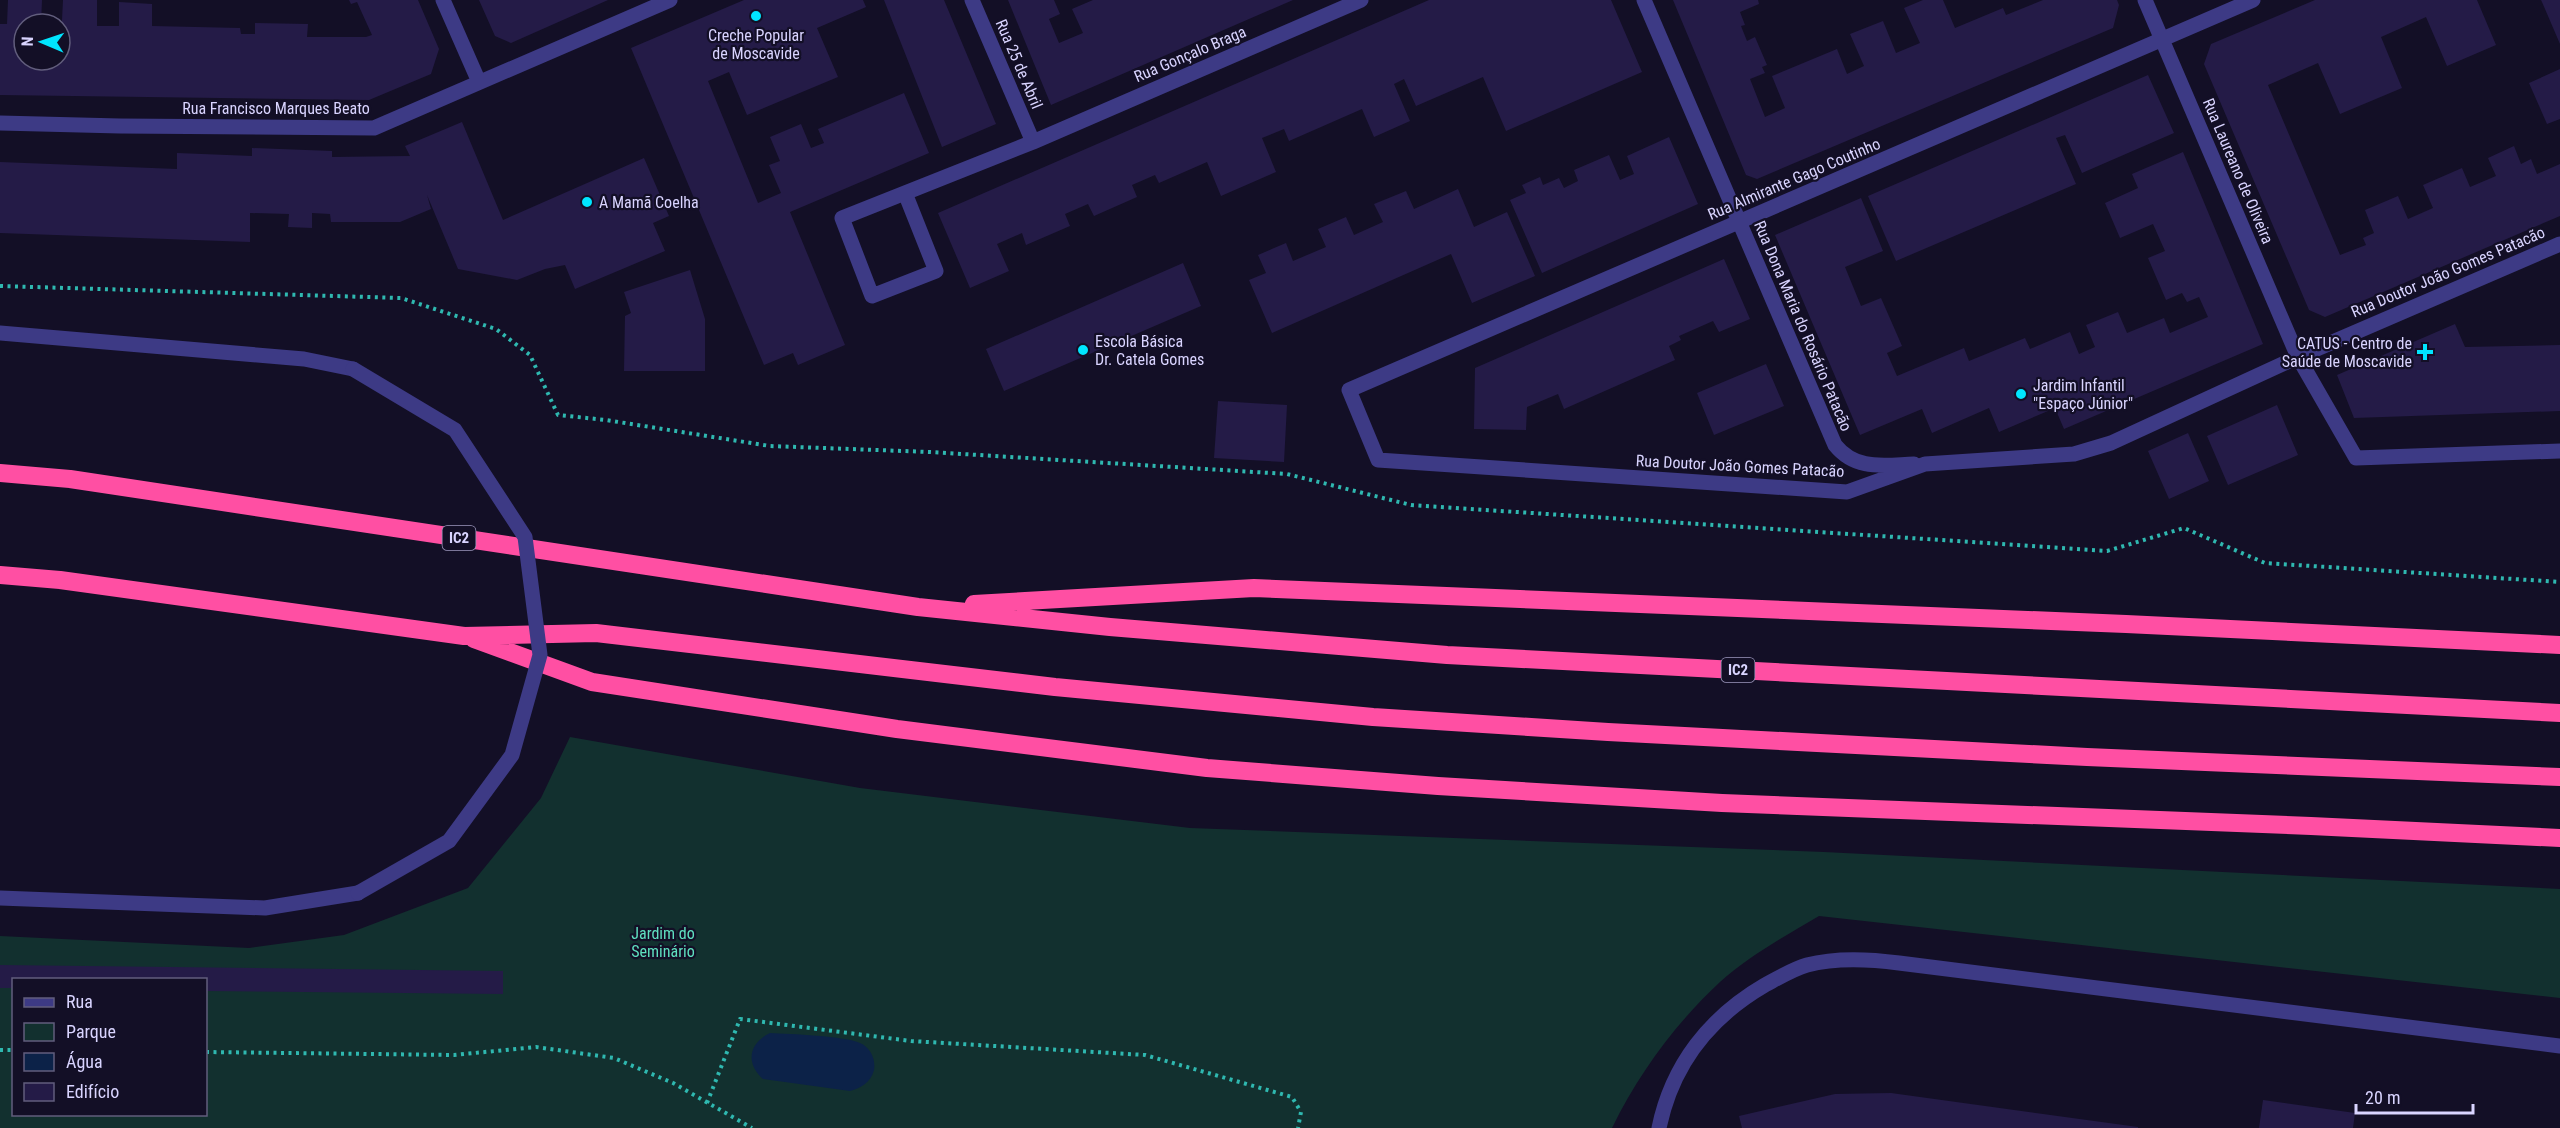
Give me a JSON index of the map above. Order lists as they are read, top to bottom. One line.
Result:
{"streets":{"highway":["IC2"],"street":["Rua Gonçalo Braga","Rua 25 de Abril","Rua Francisco Marques Beato","Rua Laureano de Oliveira","Rua Almirante Gago Coutinho","Rua Doutor João Gomes Patacão","Rua Dona Maria do Rosário Patacão"]},"crossings":[["Rua Gonçalo Braga","Rua 25 de Abril"],["Rua Laureano de Oliveira","Rua Almirante Gago Coutinho"],["Rua Laureano de Oliveira","Rua Doutor João Gomes Patacão"],["Rua Almirante Gago Coutinho","Rua Doutor João Gomes Patacão"],["Rua Almirante Gago Coutinho","Rua Dona Maria do Rosário Patacão"],["Rua Doutor João Gomes Patacão","Rua Dona Maria do Rosário Patacão"]],"parks":["Jardim do Seminário"],"places":{"other":["Creche Popular de Moscavide","A Mamã Coelha","Escola Básica Dr. Catela Gomes","Jardim Infantil \"Espaço Júnior\""],"health":["CATUS - Centro de Saúde de Moscavide"]},"legend":["Rua","Parque","Água","Edifício"],"scale_bar":"20 m","north":"left"}
